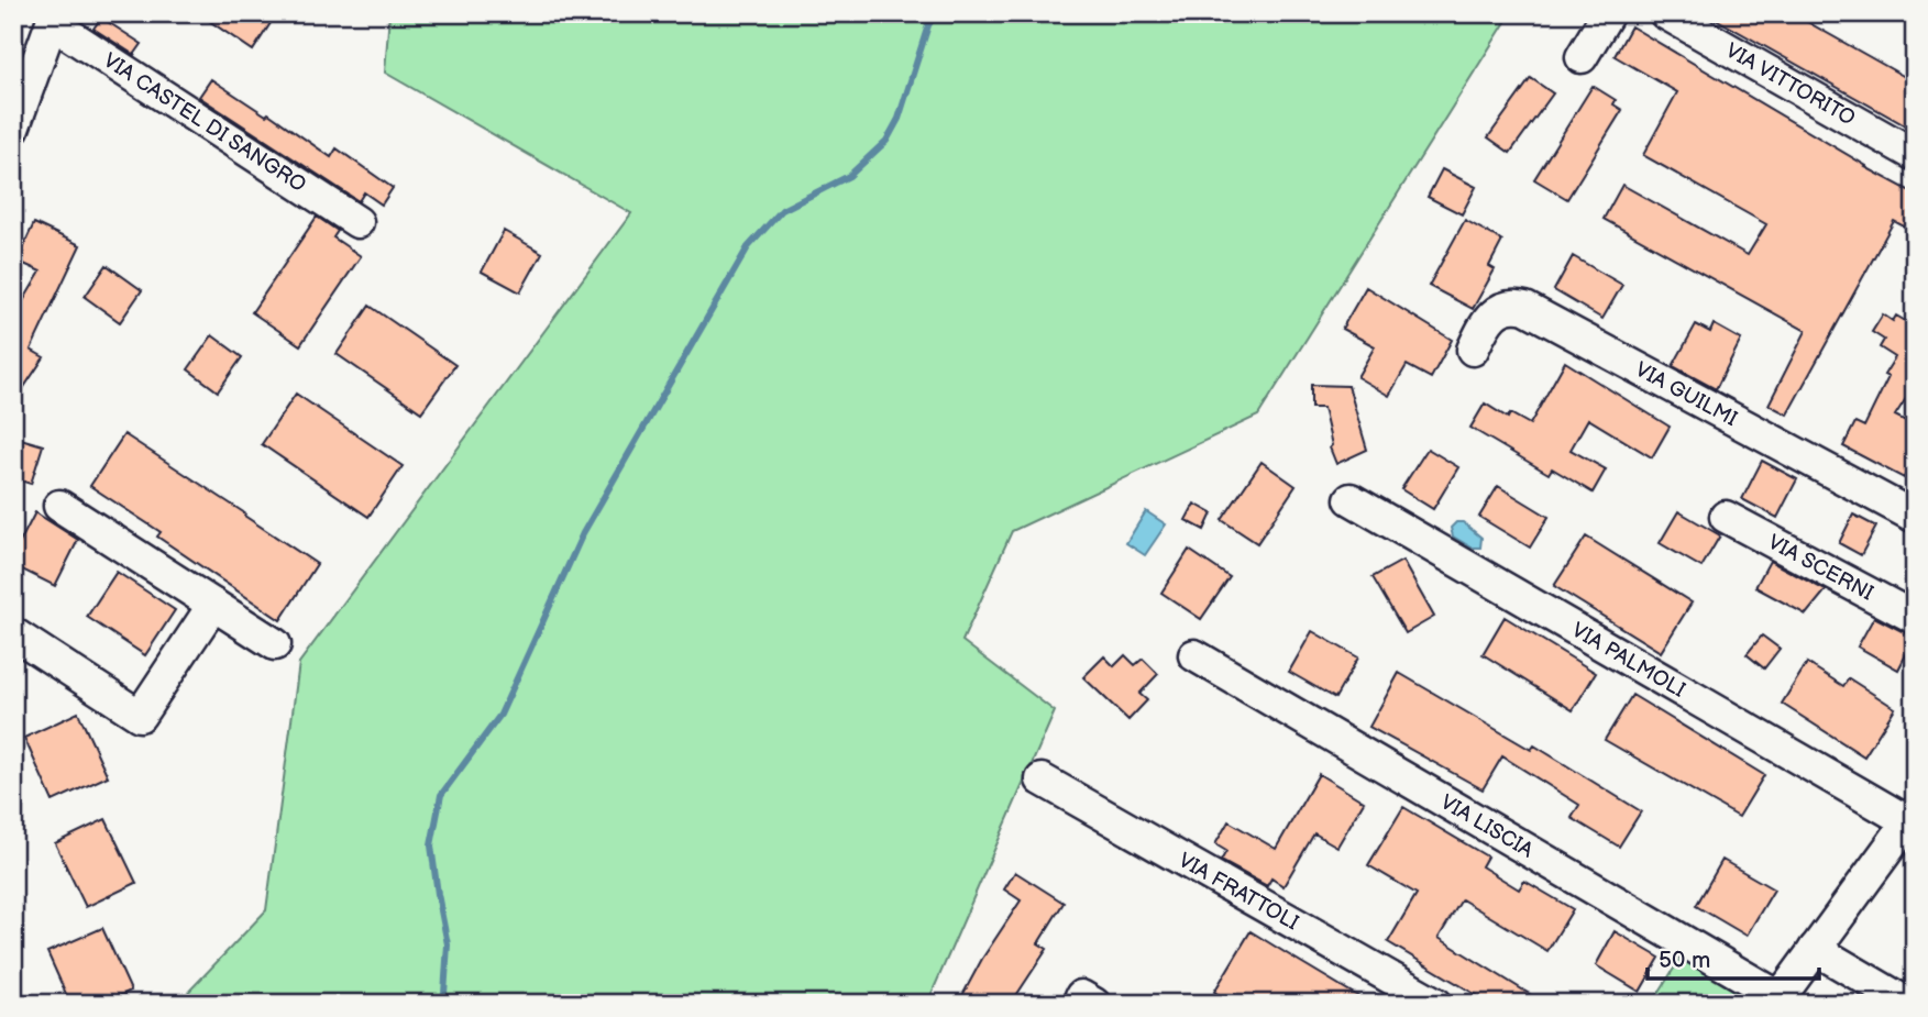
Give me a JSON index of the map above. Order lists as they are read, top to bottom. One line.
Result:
{"streets":{"street":["VIA VITTORITO","VIA CASTEL DI SANGRO","VIA GUILMI","VIA SCERNI","VIA PALMOLI","VIA LISCIA","VIA FRATTOLI"]},"scale_bar":"50 m"}
